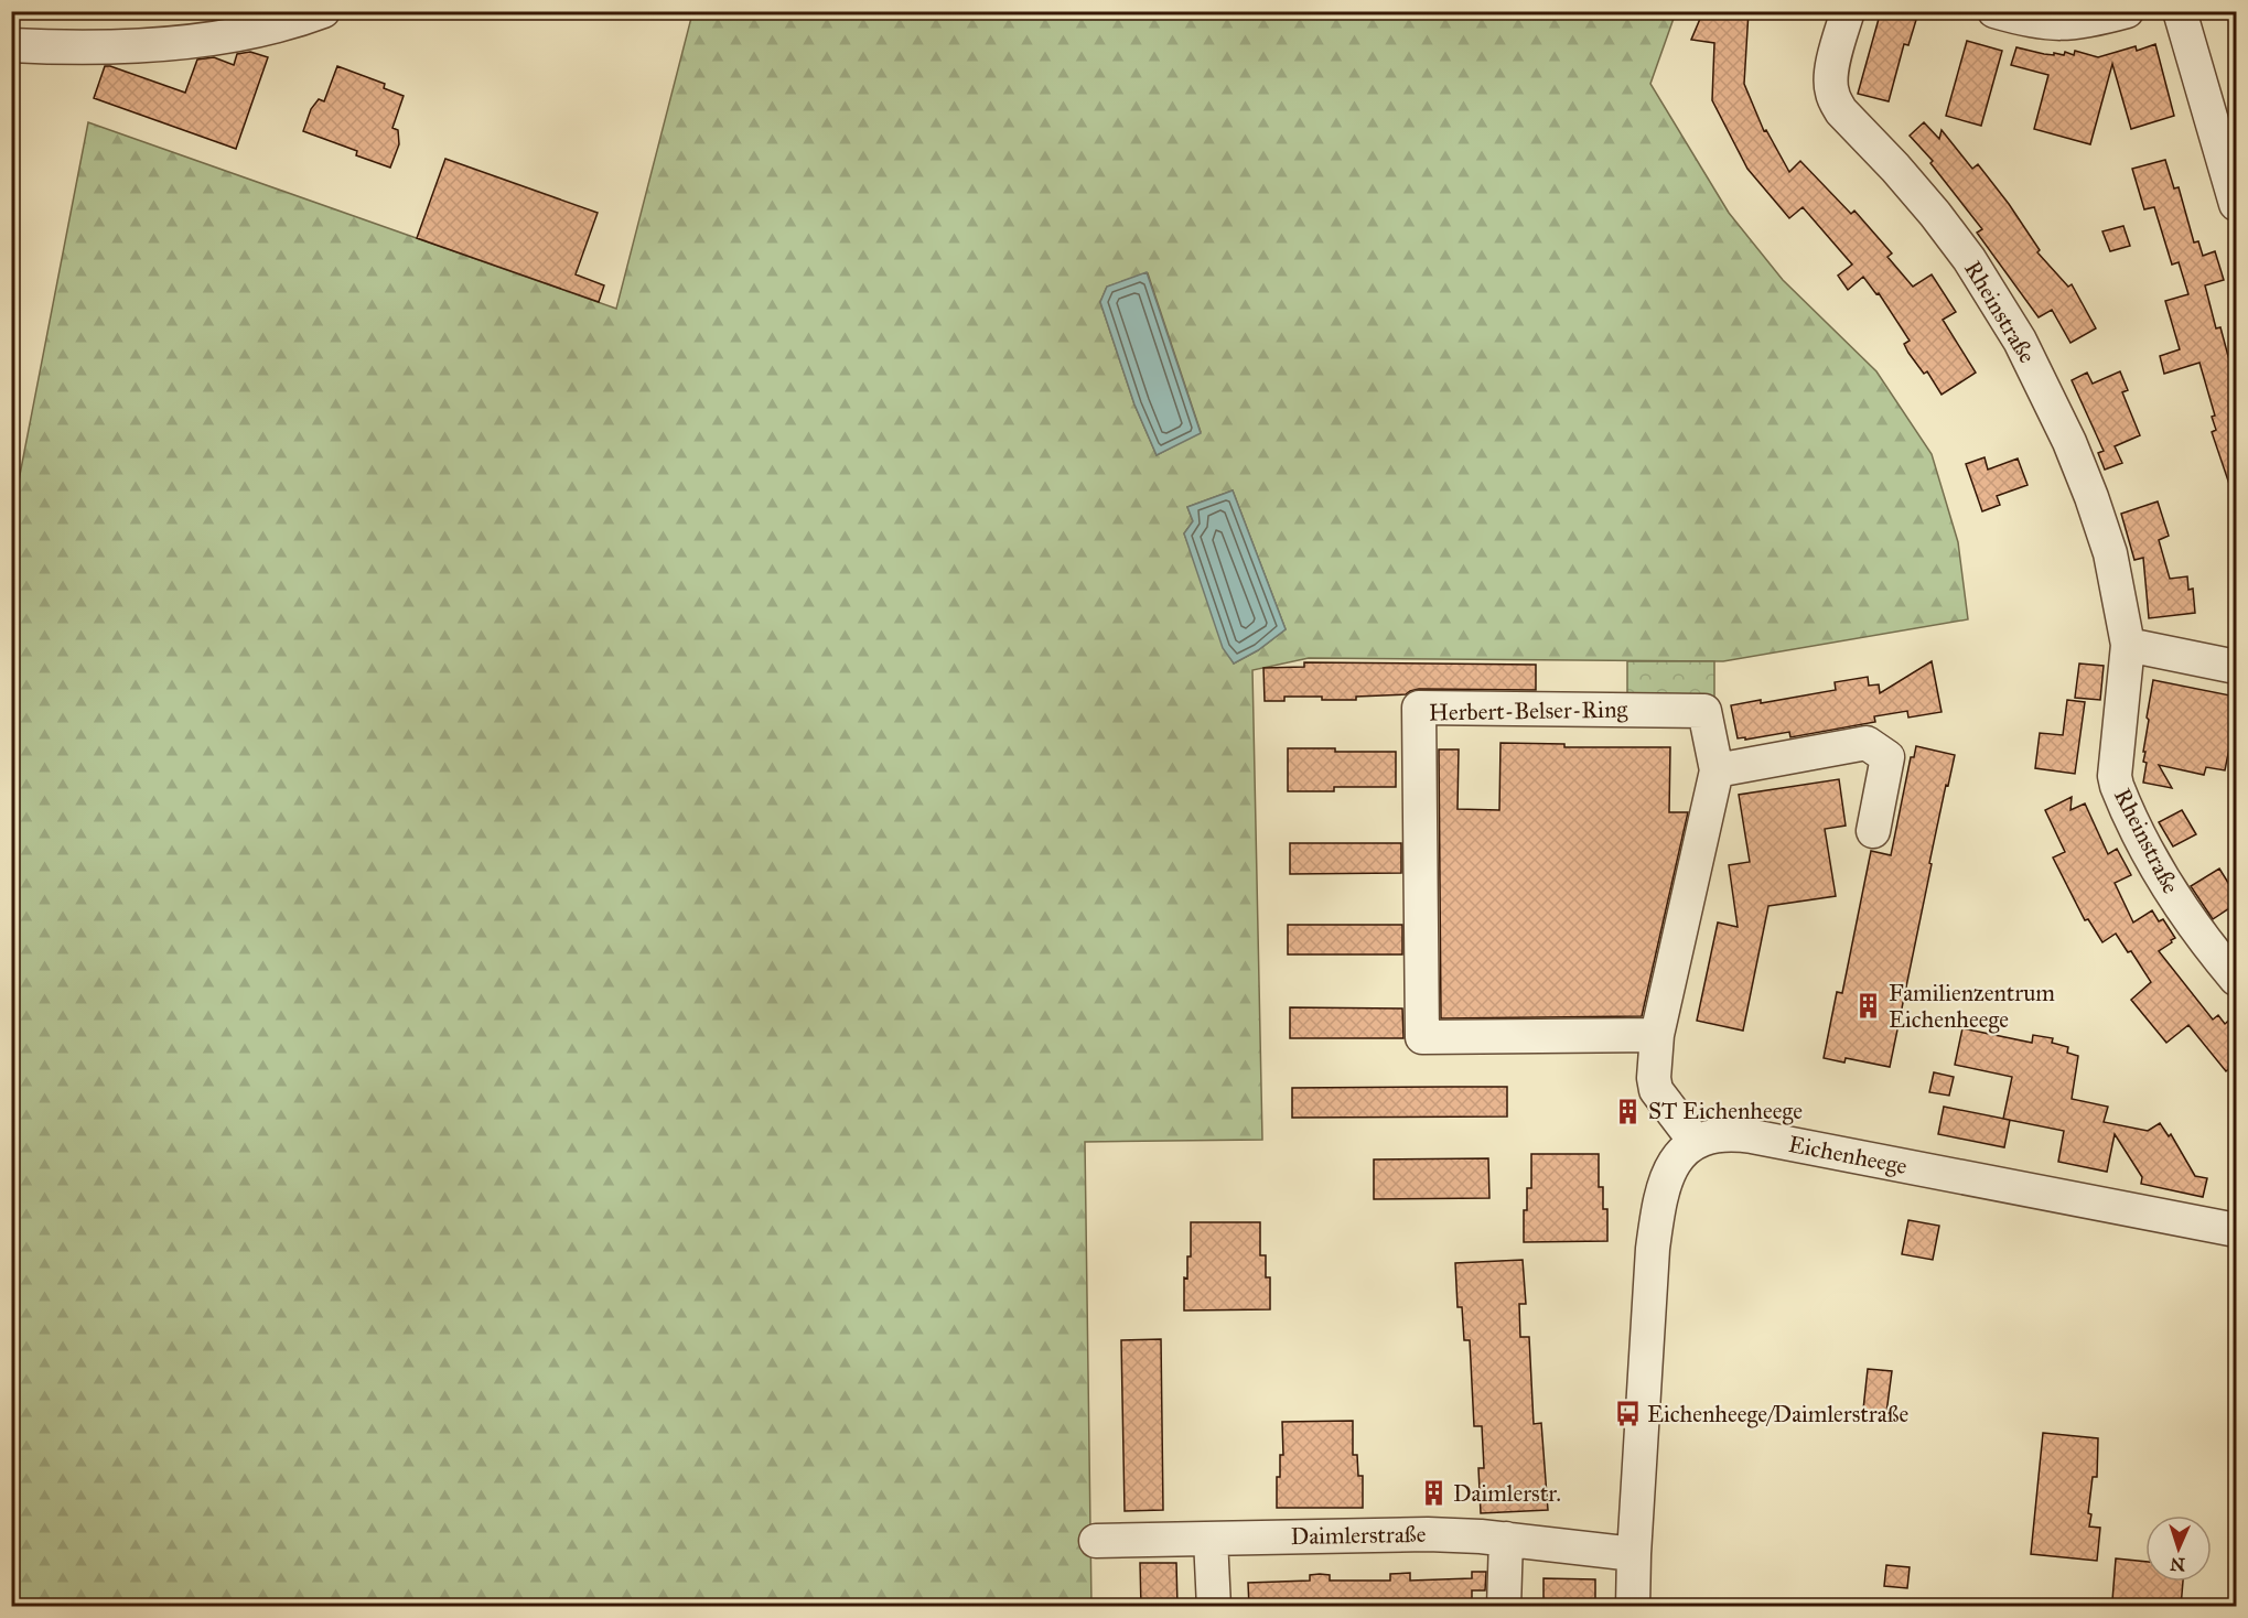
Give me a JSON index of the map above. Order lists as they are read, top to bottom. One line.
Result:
{"streets":{"street":["Rheinstraße","Herbert-Belser-Ring","Eichenheege","Daimlerstraße"]},"crossings":[["Herbert-Belser-Ring","Eichenheege"]],"places":{"building":["Familienzentrum Eichenheege","ST Eichenheege","Daimlerstr."],"bus stop":["Eichenheege/Daimlerstraße"]},"north":"bottom"}
